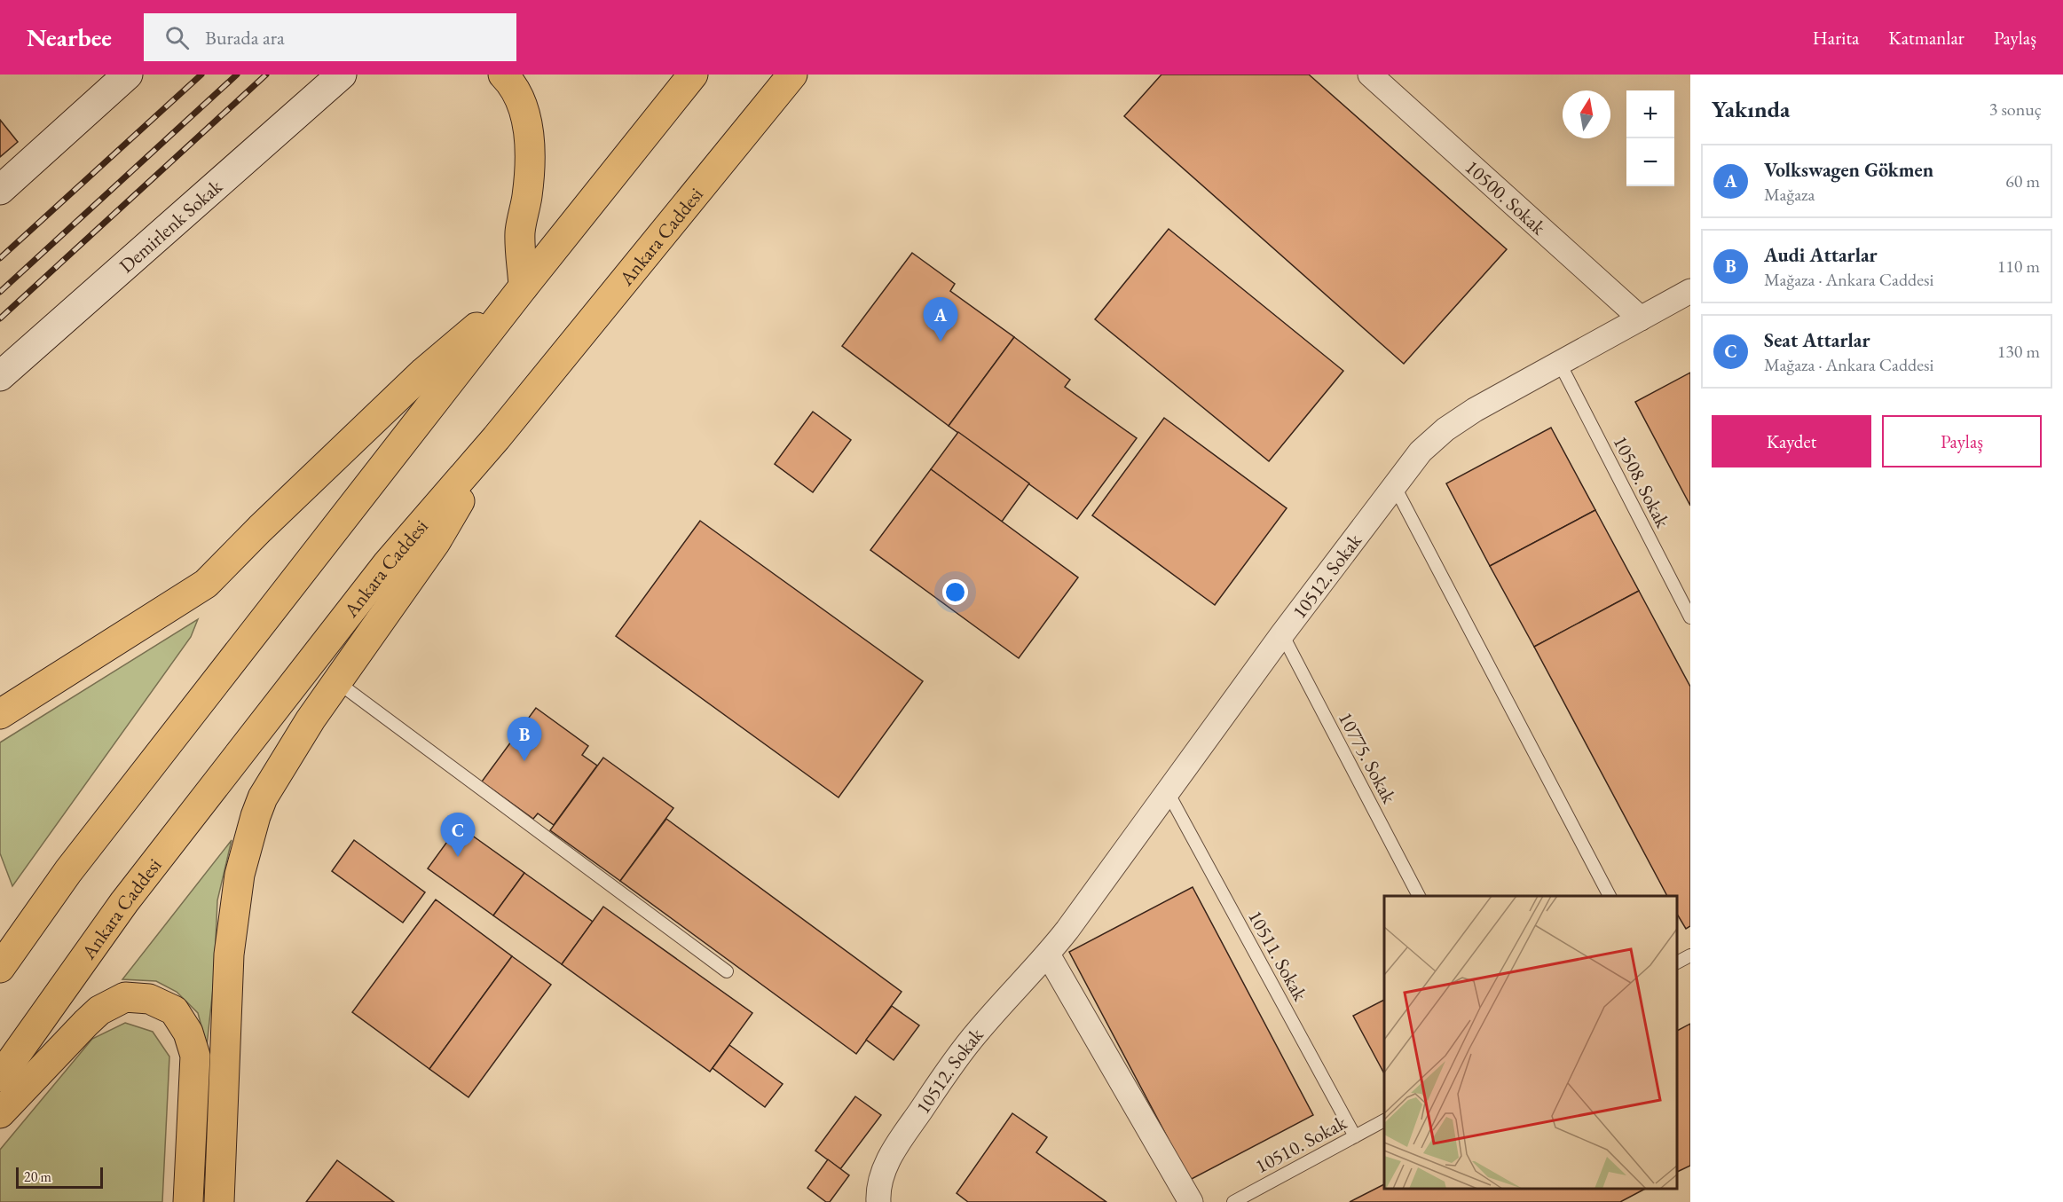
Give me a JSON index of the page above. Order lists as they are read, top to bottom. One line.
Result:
{"streets":{"highway":["Ankara Caddesi"],"street":["10500. Sokak","Demirlenk Sokak","10512. Sokak"],"lane":["10508. Sokak","10775. Sokak","10511. Sokak","10510. Sokak"]},"crossings":[["10500. Sokak","10512. Sokak"],["10508. Sokak","10512. Sokak"],["10512. Sokak","10775. Sokak"],["10512. Sokak","10511. Sokak"],["10511. Sokak","10510. Sokak"]],"scale_bar":"20 m","north":"top","page":{"header":"Nearbee","search":"Burada ara","nav":["Harita","Katmanlar","Paylaş"],"heading":["Yakında","3 sonuç"],"map_buttons":["+","−"],"list":[{"mark":"A","name":"Volkswagen Gökmen","note":"Mağaza","value":"60 m"},{"mark":"B","name":"Audi Attarlar","note":"Mağaza · Ankara Caddesi","value":"110 m"},{"mark":"C","name":"Seat Attarlar","note":"Mağaza · Ankara Caddesi","value":"130 m"}],"pins":["A","B","C"],"buttons":["Kaydet","Paylaş"],"scale":"20 m"}}
